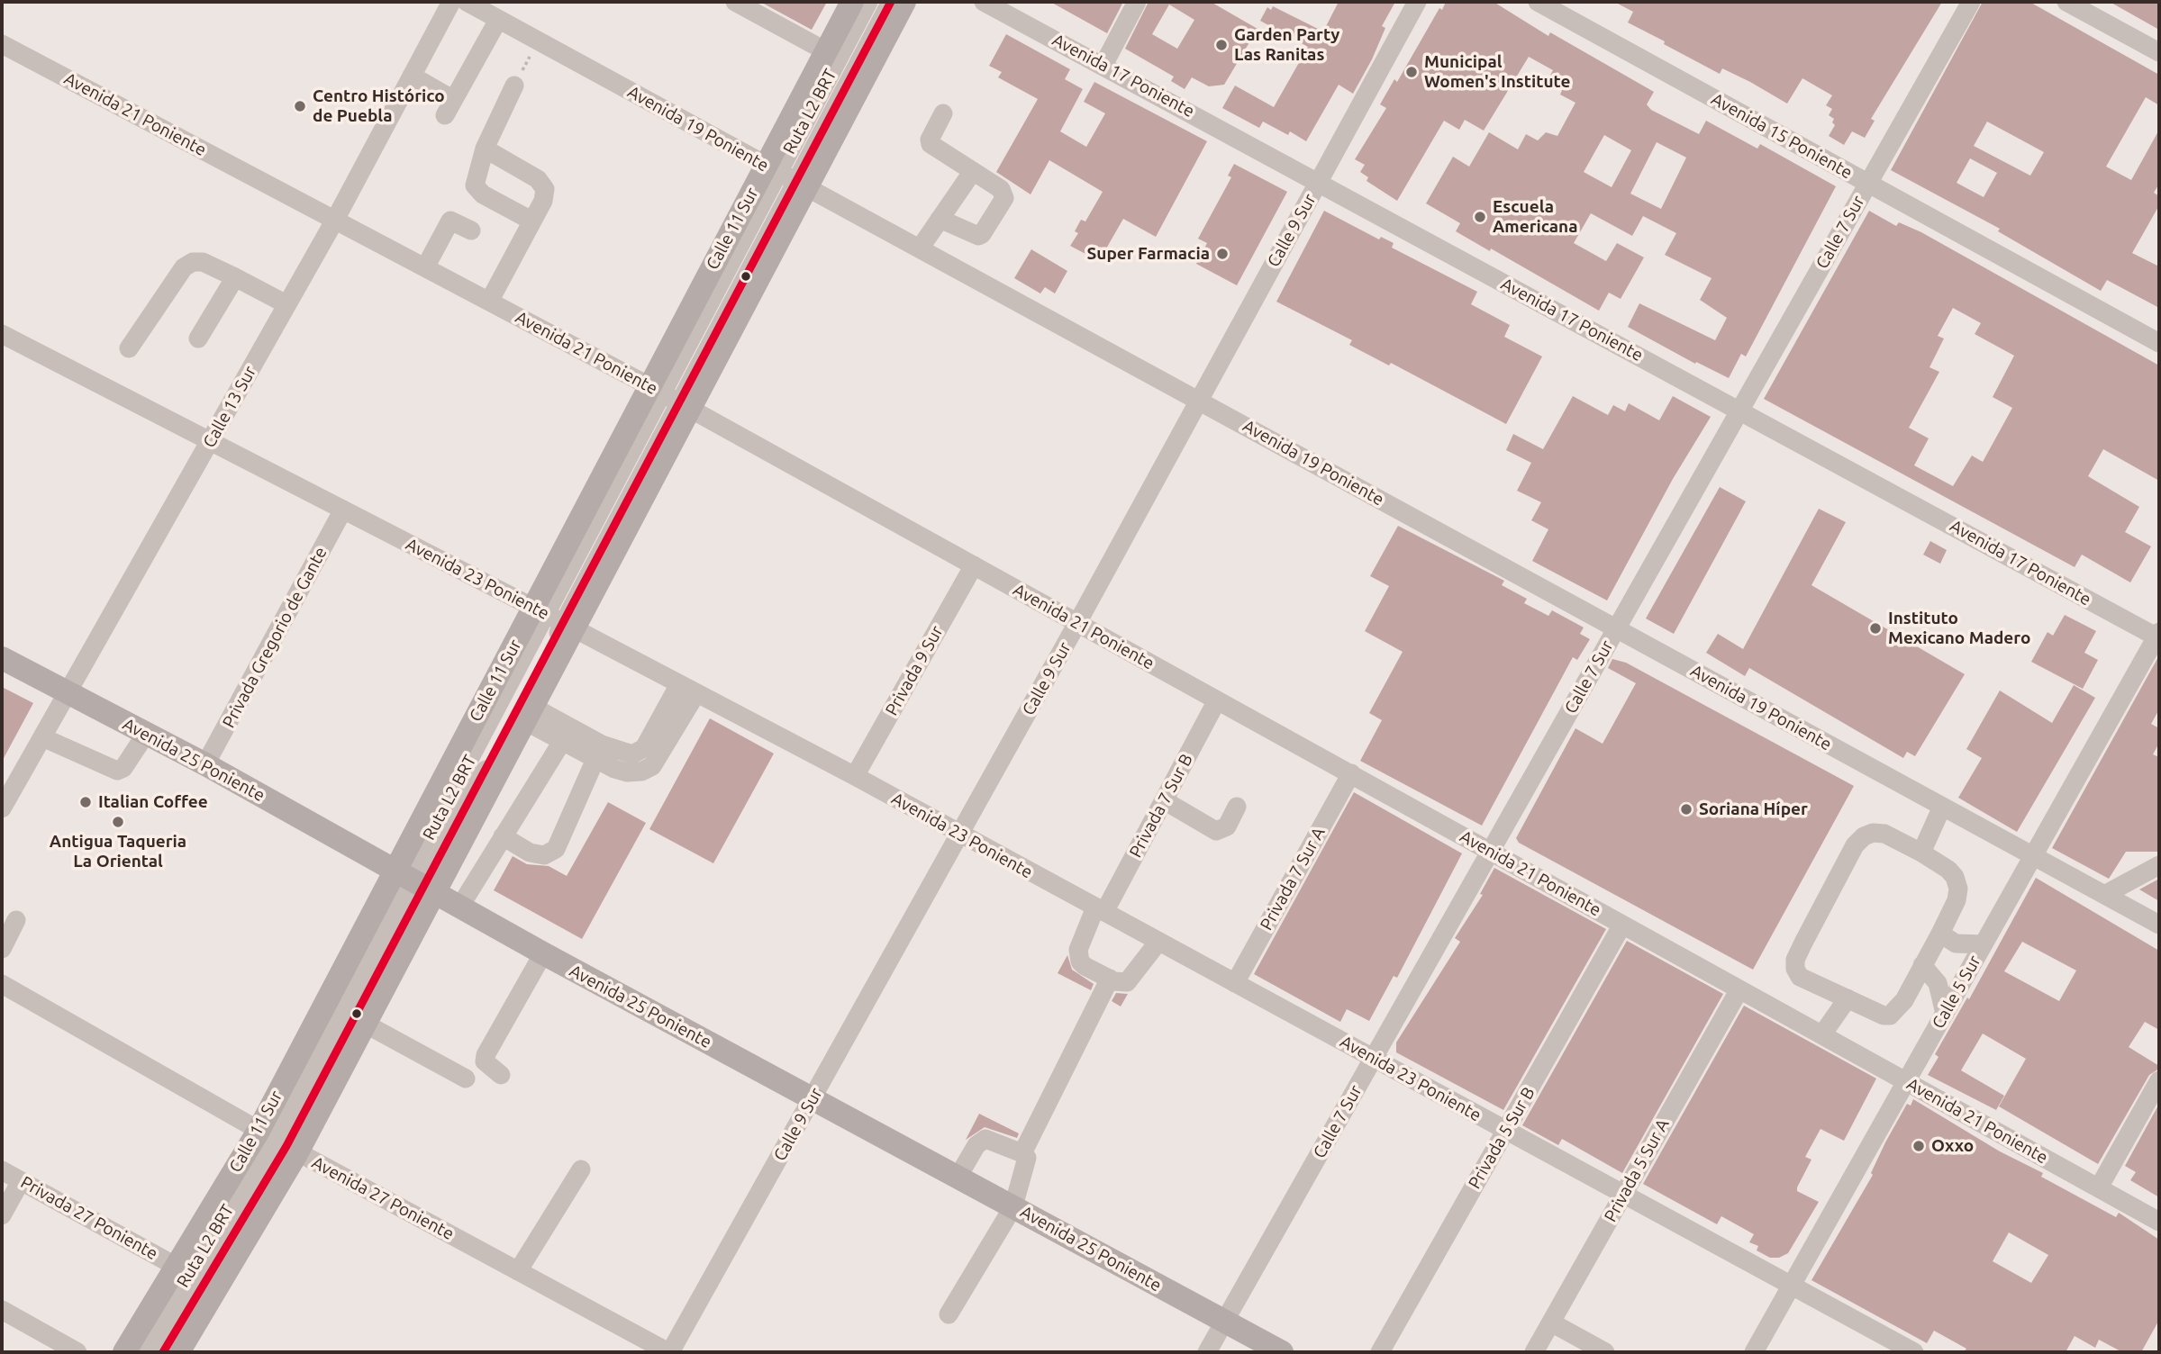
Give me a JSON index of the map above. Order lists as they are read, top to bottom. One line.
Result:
{"streets":{"main road":["Calle 11 Sur","Avenida 25 Poniente"],"street":["Avenida 17 Poniente","Ruta L2 BRT","Avenida 21 Poniente","Avenida 19 Poniente","Avenida 15 Poniente","Calle 9 Sur","Calle 7 Sur","Calle 13 Sur","Avenida 23 Poniente","Privada Gregorio de Gante","Privada 9 Sur","Privada 7 Sur B","Privada 7 Sur A","Calle 5 Sur","Privada 5 Sur B","Privada 5 Sur A","Avenida 27 Poniente","Privada 27 Poniente"]},"crossings":[["Avenida 17 Poniente","Calle 9 Sur"],["Avenida 17 Poniente","Calle 7 Sur"],["Avenida 17 Poniente","Calle 5 Sur"],["Ruta L2 BRT","Avenida 19 Poniente"],["Ruta L2 BRT","Calle 11 Sur"],["Ruta L2 BRT","Avenida 23 Poniente"],["Ruta L2 BRT","Avenida 25 Poniente"],["Ruta L2 BRT","Avenida 27 Poniente"],["Avenida 21 Poniente","Calle 11 Sur"],["Avenida 21 Poniente","Calle 9 Sur"],["Avenida 21 Poniente","Calle 7 Sur"],["Avenida 21 Poniente","Calle 13 Sur"],["Avenida 21 Poniente","Privada 9 Sur"],["Avenida 21 Poniente","Privada 7 Sur B"],["Avenida 21 Poniente","Privada 7 Sur A"],["Avenida 21 Poniente","Calle 5 Sur"],["Avenida 21 Poniente","Privada 5 Sur B"],["Avenida 21 Poniente","Privada 5 Sur A"],["Avenida 19 Poniente","Calle 11 Sur"],["Avenida 19 Poniente","Calle 9 Sur"],["Avenida 19 Poniente","Calle 7 Sur"],["Avenida 19 Poniente","Calle 5 Sur"],["Avenida 15 Poniente","Calle 7 Sur"],["Calle 11 Sur","Avenida 23 Poniente"],["Calle 11 Sur","Avenida 25 Poniente"],["Calle 11 Sur","Avenida 27 Poniente"],["Calle 11 Sur","Privada 27 Poniente"],["Calle 9 Sur","Avenida 23 Poniente"],["Calle 9 Sur","Avenida 25 Poniente"],["Calle 9 Sur","Avenida 27 Poniente"],["Calle 7 Sur","Avenida 23 Poniente"],["Calle 7 Sur","Avenida 25 Poniente"],["Calle 13 Sur","Avenida 23 Poniente"],["Calle 13 Sur","Avenida 25 Poniente"],["Avenida 23 Poniente","Privada Gregorio de Gante"],["Avenida 23 Poniente","Privada 9 Sur"],["Avenida 23 Poniente","Privada 7 Sur B"],["Avenida 23 Poniente","Privada 7 Sur A"],["Avenida 23 Poniente","Calle 5 Sur"],["Avenida 23 Poniente","Privada 5 Sur B"],["Avenida 23 Poniente","Privada 5 Sur A"],["Privada Gregorio de Gante","Avenida 25 Poniente"]],"places":["Garden Party Las Ranitas","Municipal Women's Institute","Centro Histórico de Puebla","Escuela Americana","Super Farmacia","Instituto Mexicano Madero","Italian Coffee","Soriana Híper","Antigua Taqueria La Oriental","Oxxo"]}
